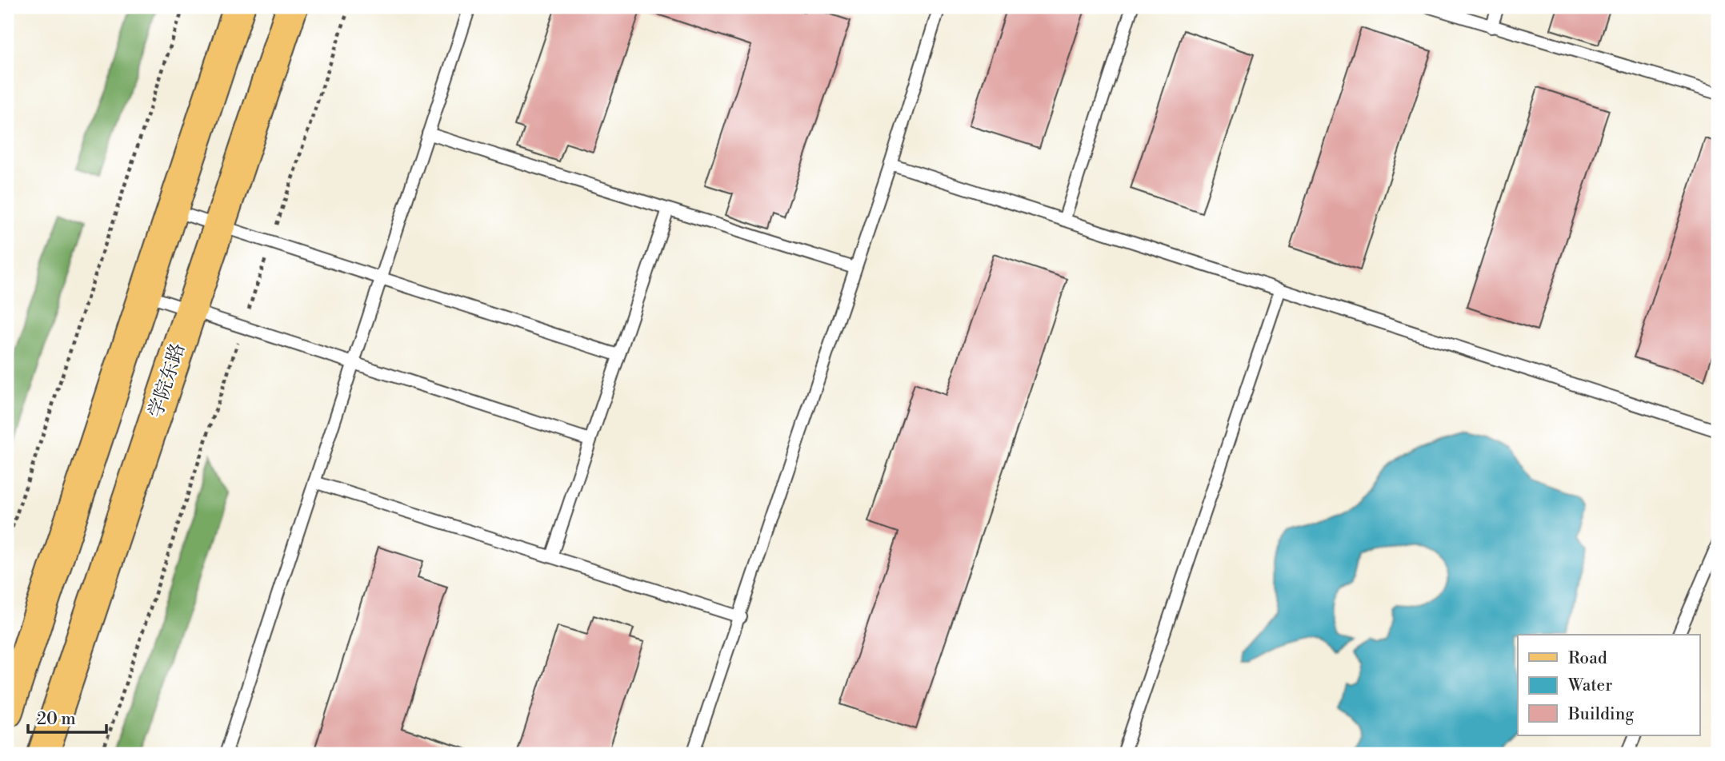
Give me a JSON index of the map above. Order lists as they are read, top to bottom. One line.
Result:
{"streets":{"main road":["学院东路"]},"legend":["Road","Water","Building"],"scale_bar":"20 m"}
